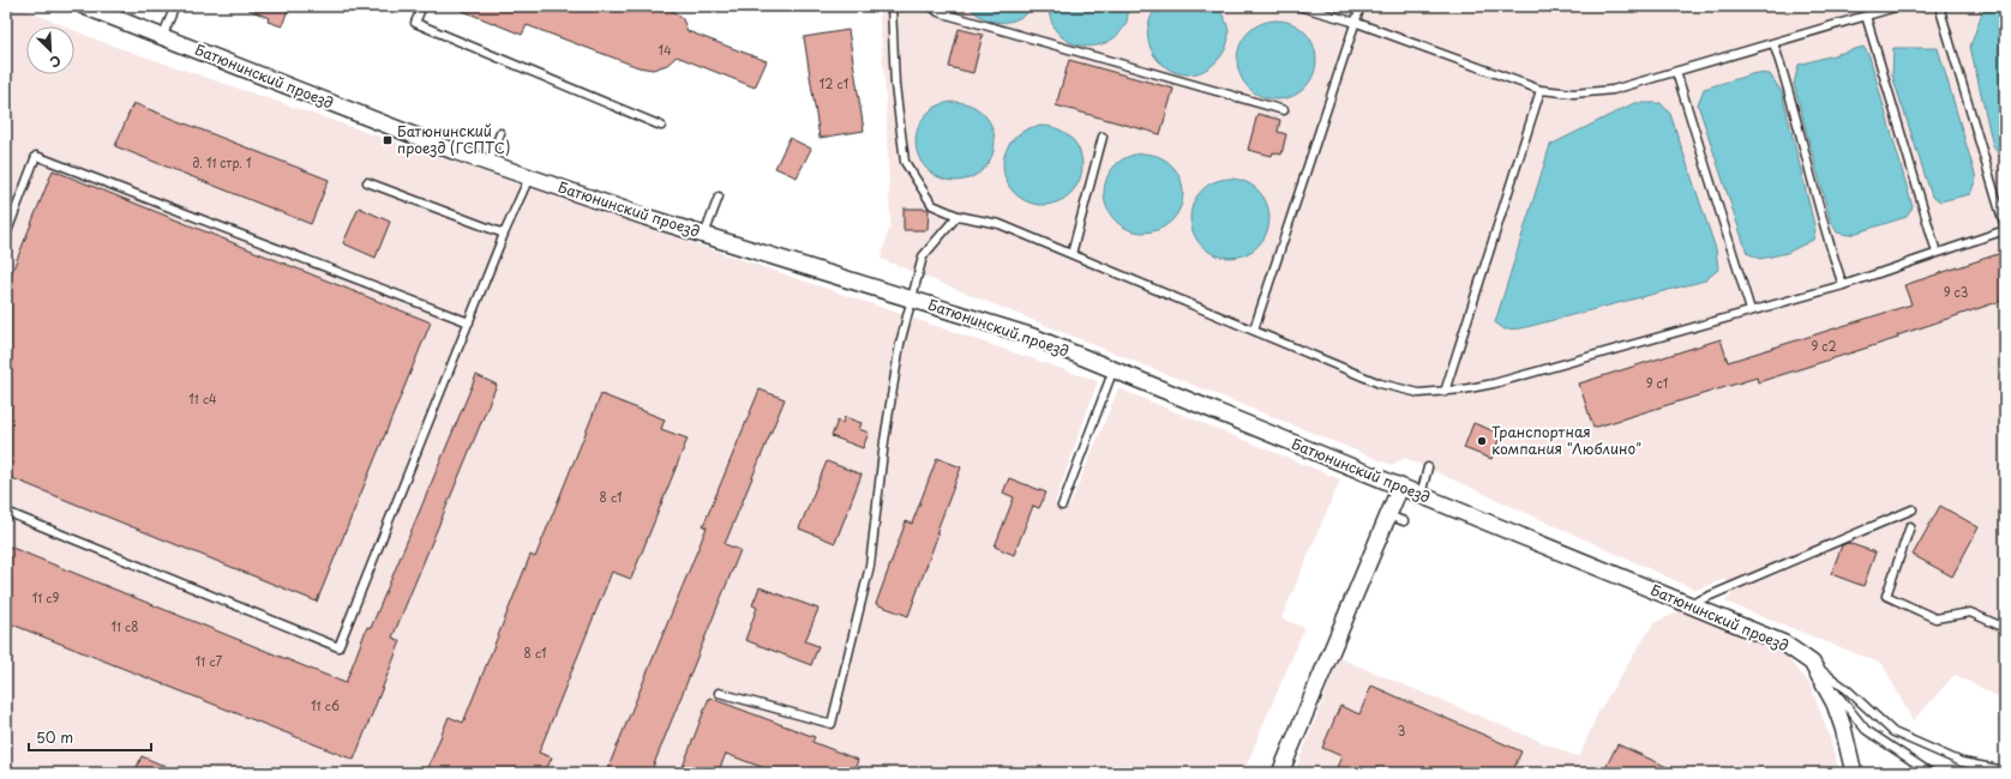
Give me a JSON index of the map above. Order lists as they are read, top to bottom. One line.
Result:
{"streets":{"street":["Батюнинский проезд"]},"places":{"transit":["Батюнинский проезд (ГСПТС)"],"other":["Транспортная компания \"Люблино\""]},"house_numbers":["14","12 с1","д. 11 стр. 1","9 с3","9 с2","9 с1","11 с4","8 с1","11 с9","11 с8","8 с1","11 с7","11 с6","3"],"scale_bar":"50 m","north":"bottom right"}
